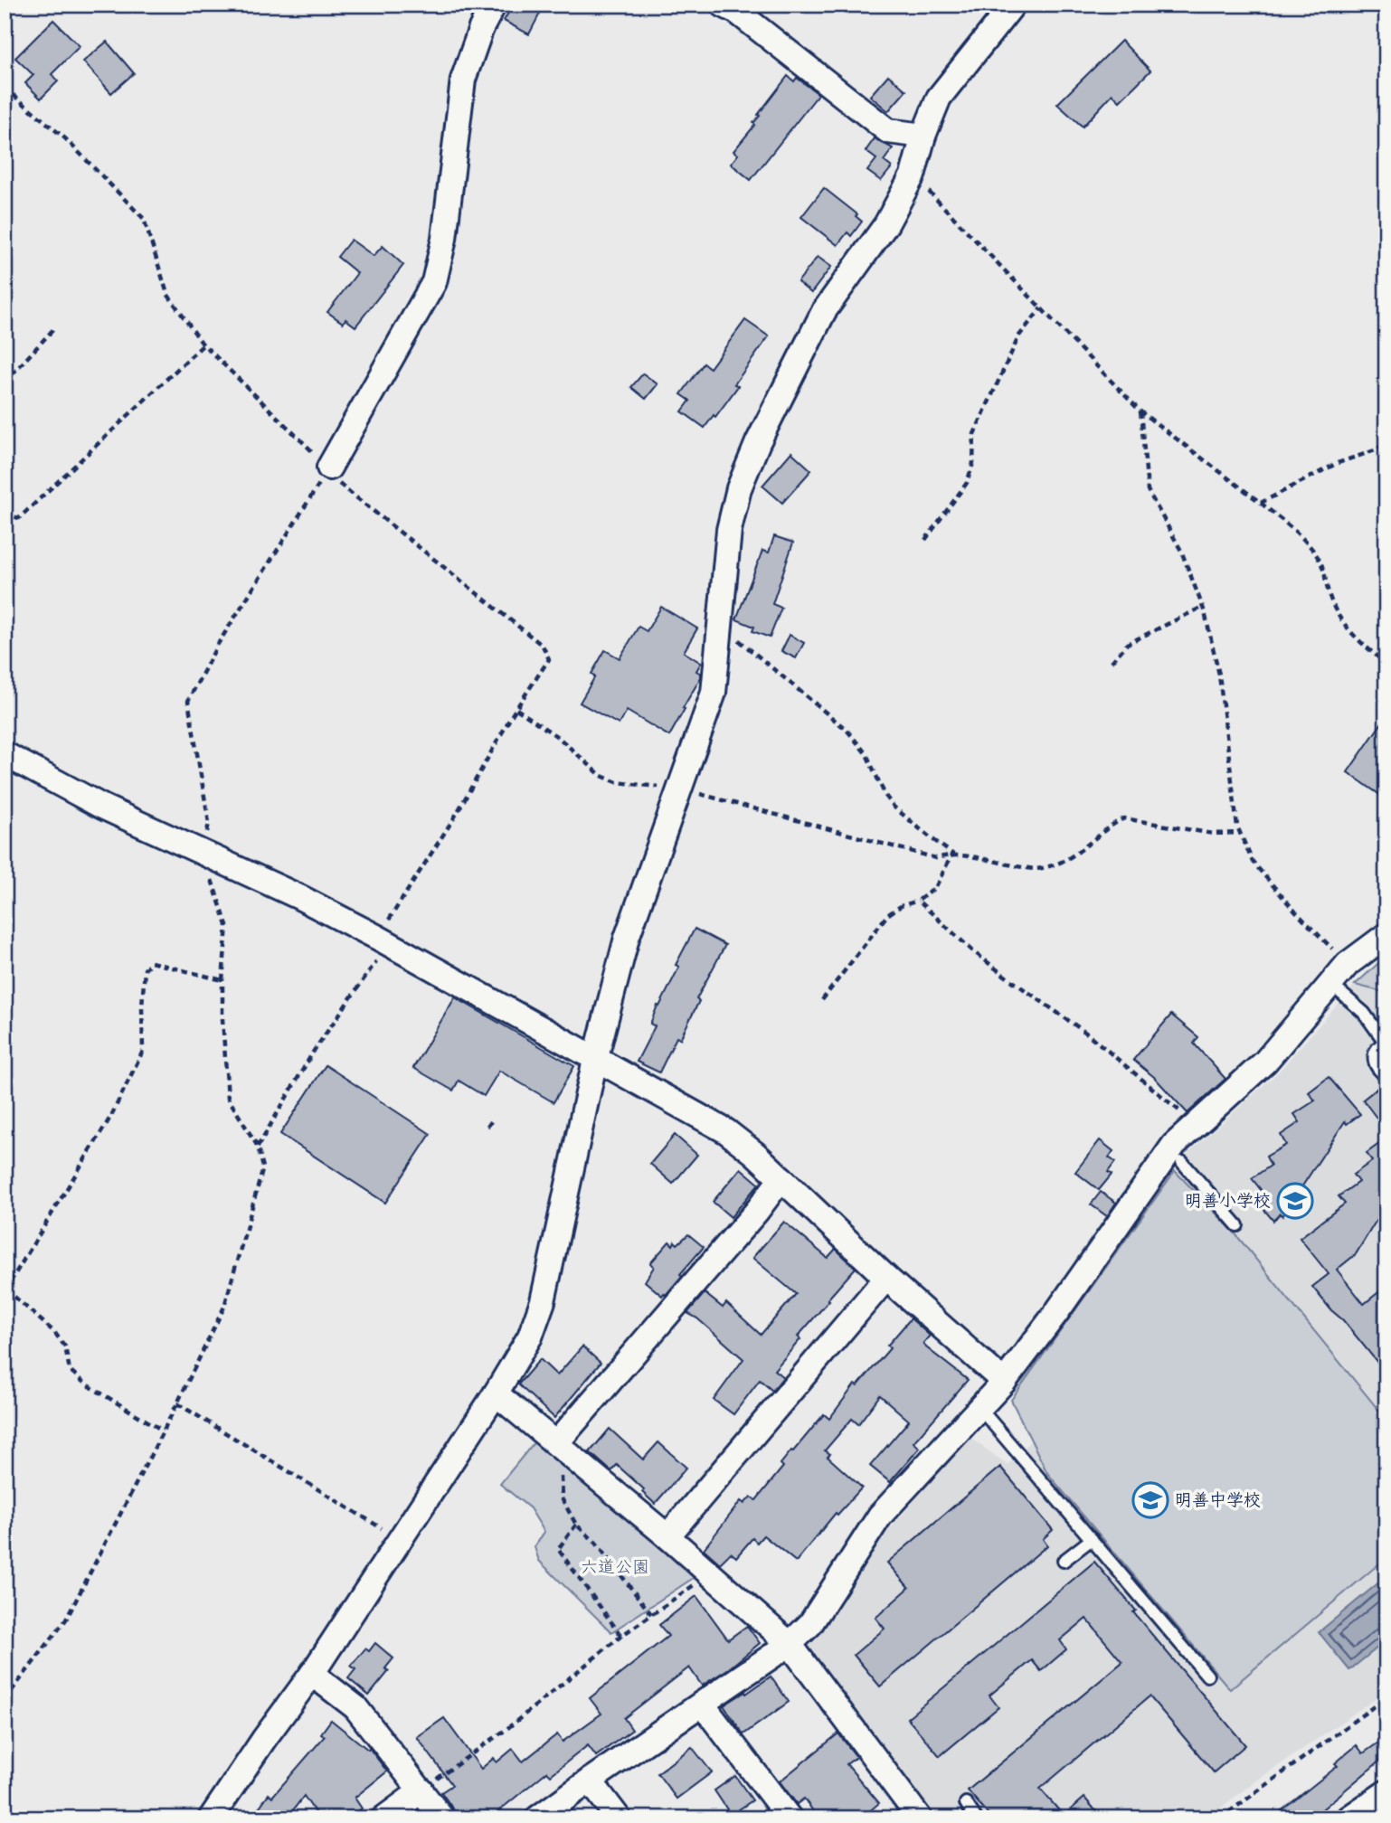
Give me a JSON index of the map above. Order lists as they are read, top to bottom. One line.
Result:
{"parks":["六道公園"],"places":{"school or university":["明善小学校","明善中学校"]}}
